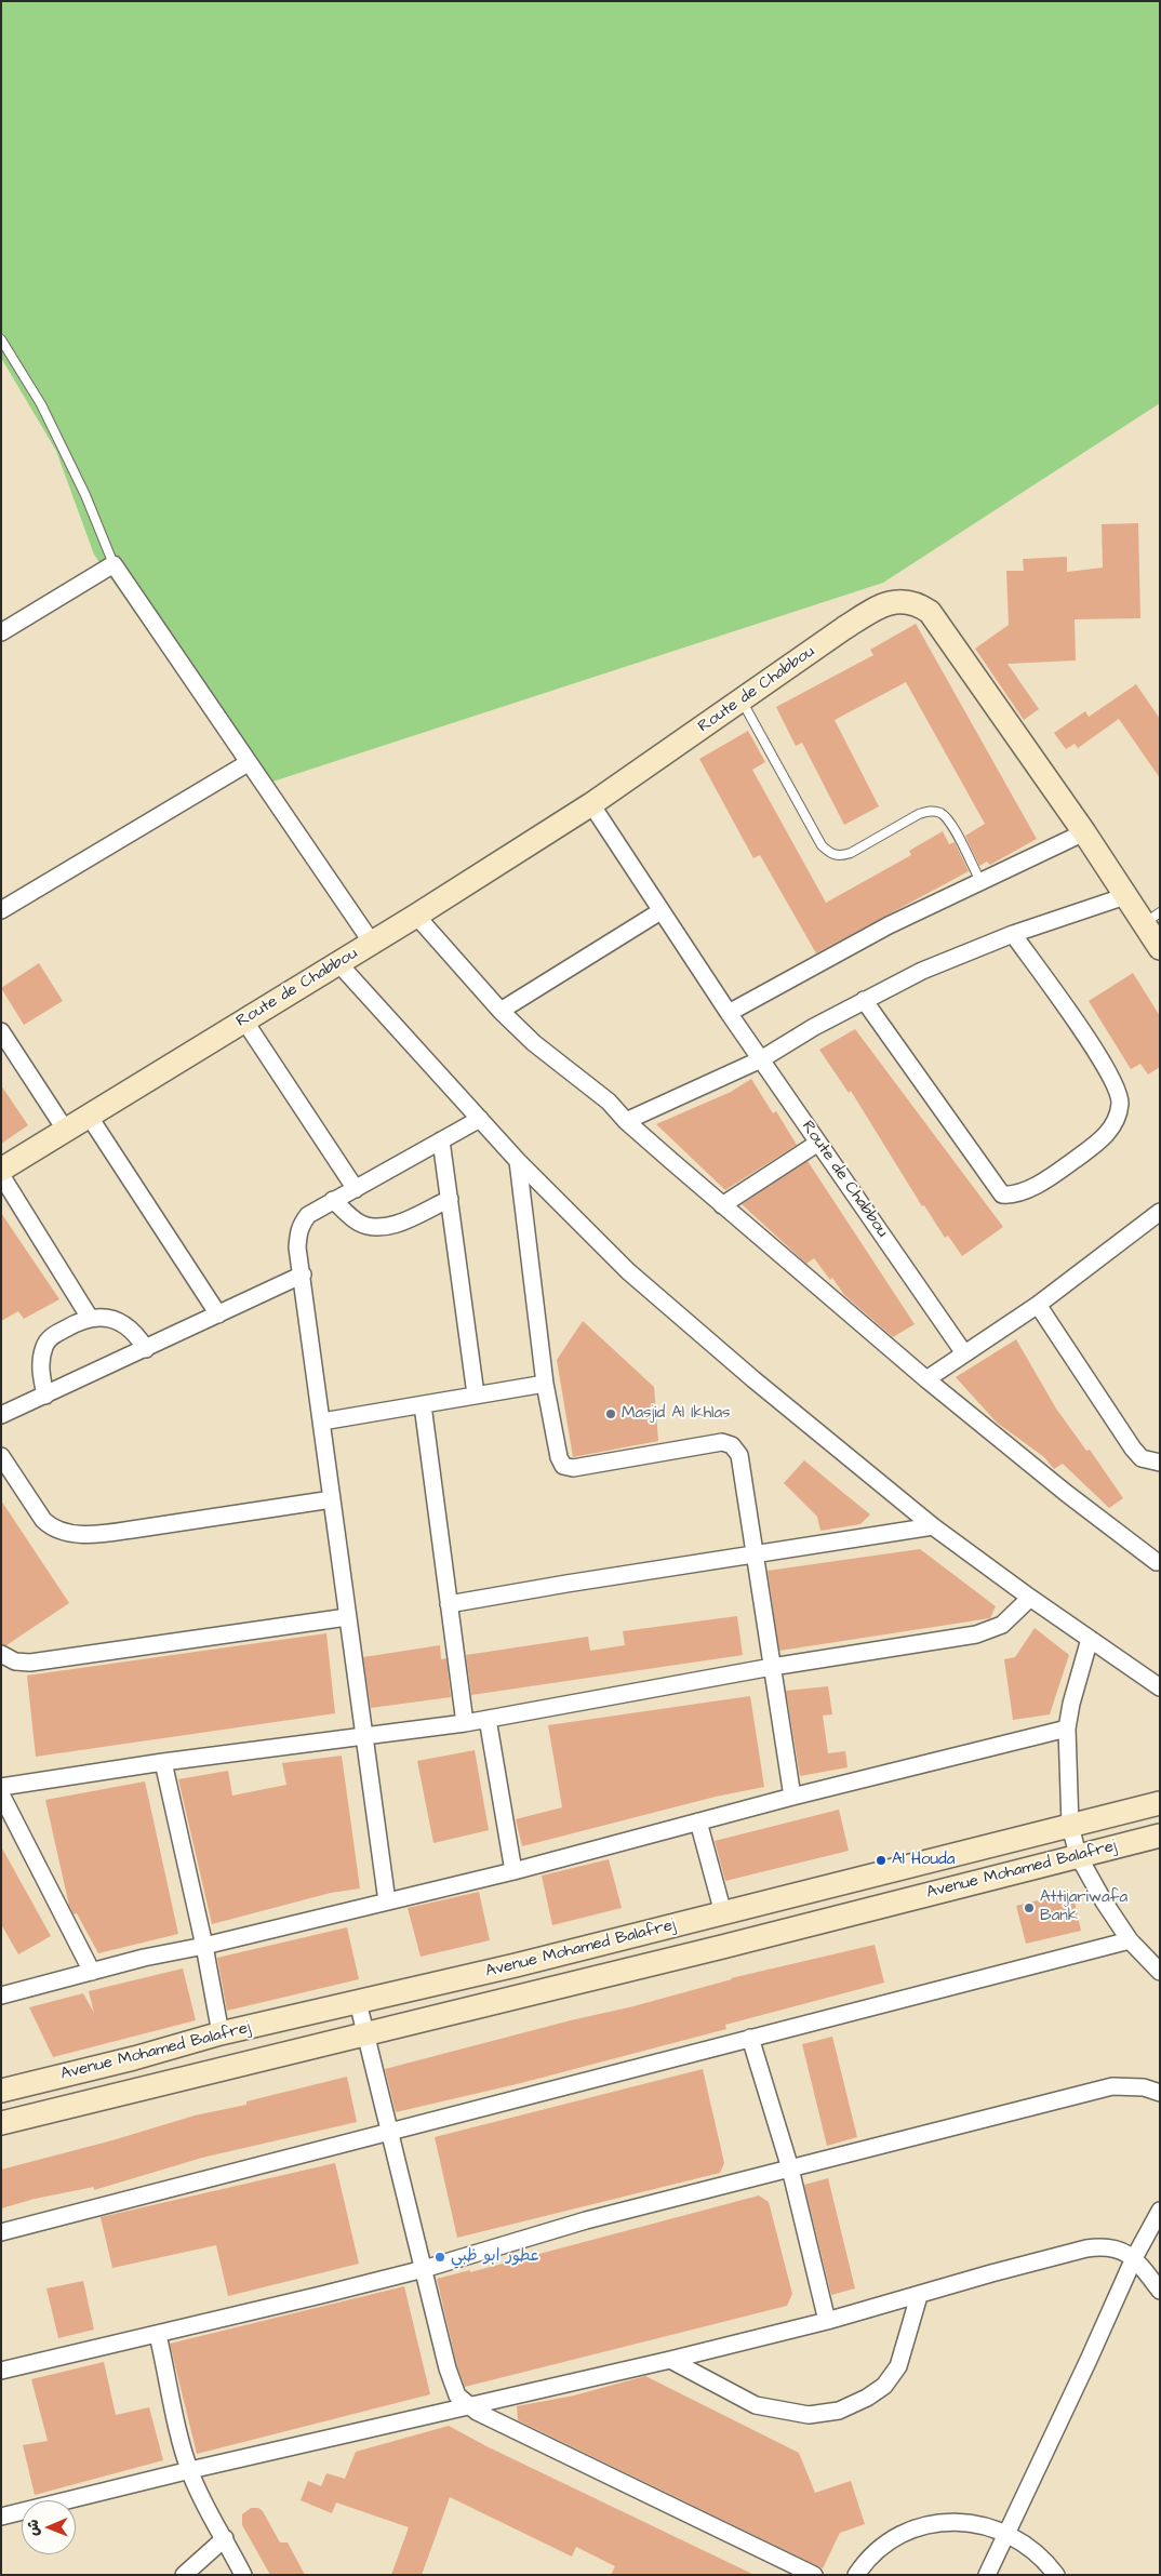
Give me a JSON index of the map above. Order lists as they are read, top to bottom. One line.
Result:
{"streets":{"street":["Route de Chabbou","Avenue Mohamed Balafrej"]},"places":["Masjid Al Ikhlas","Al Houda","Attijariwafa Bank","عطور ابو ظبي"],"north":"left"}
